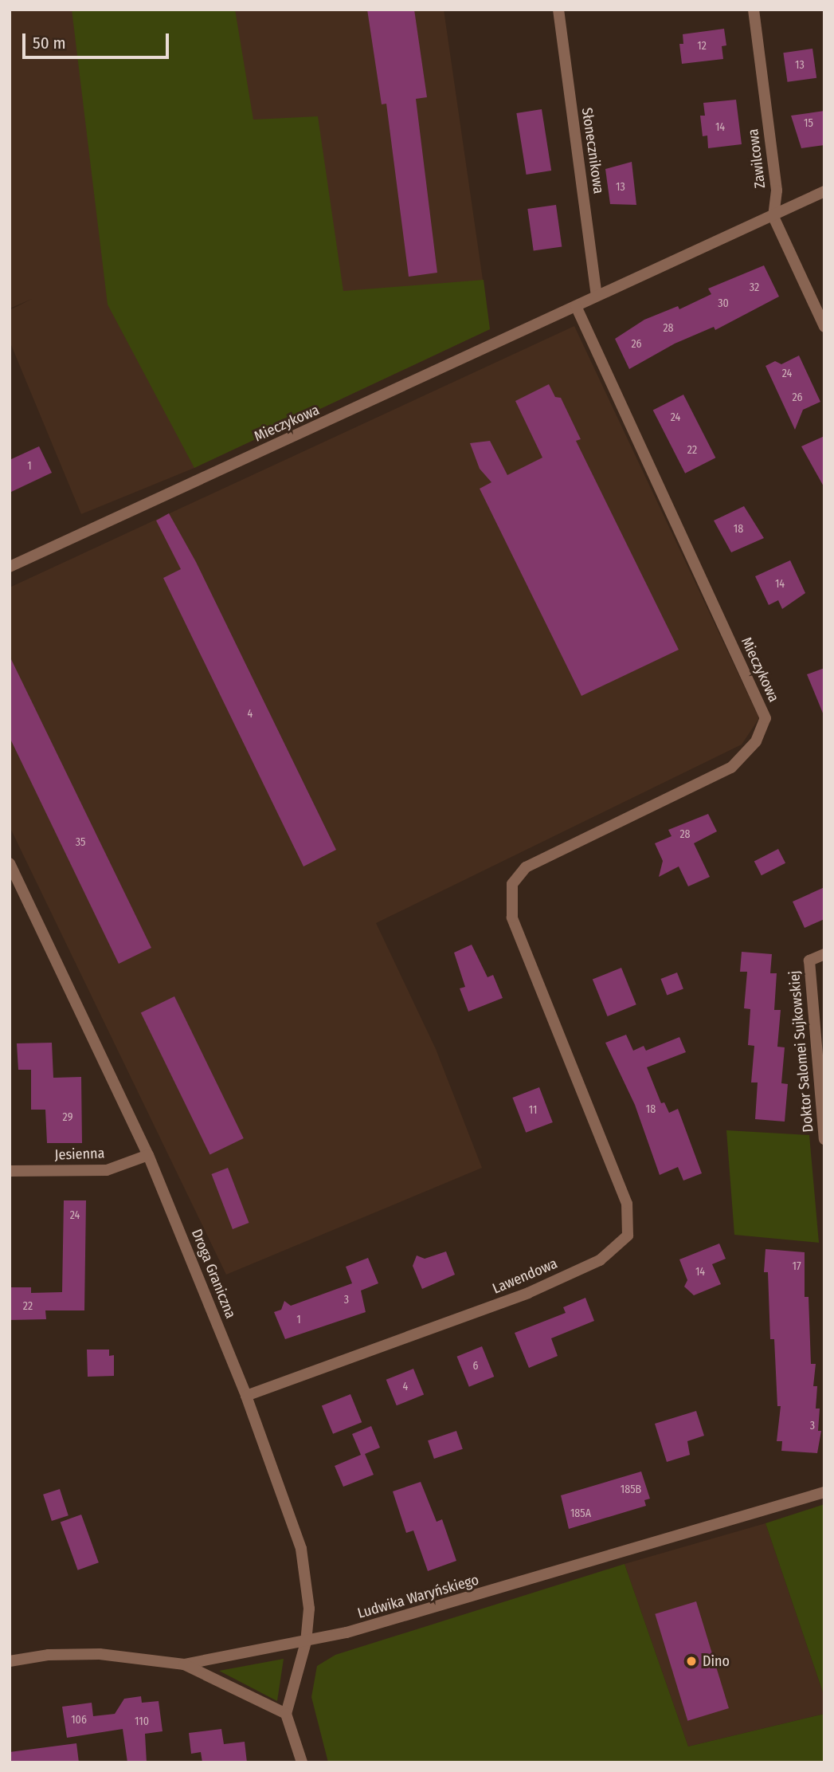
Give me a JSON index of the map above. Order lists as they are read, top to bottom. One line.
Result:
{"streets":{"street":["Słonecznikowa","Zawilcowa","Mieczykowa","Doktor Salomei Sujkowskiej","Jesienna","Droga Graniczna","Lawendowa","Ludwika Waryńskiego"]},"crossings":[["Słonecznikowa","Mieczykowa"],["Zawilcowa","Mieczykowa"],["Mieczykowa","Lawendowa"],["Jesienna","Droga Graniczna"],["Droga Graniczna","Lawendowa"],["Droga Graniczna","Ludwika Waryńskiego"]],"places":["Dino"],"house_numbers":["12","13","15","14","13","32","30","28","26","24","26","24","22","1","18","14","4","28","35","18","11","29","24","17","14","3","22","1","6","4","3","185B","185A","106","110"],"scale_bar":"50 m"}
